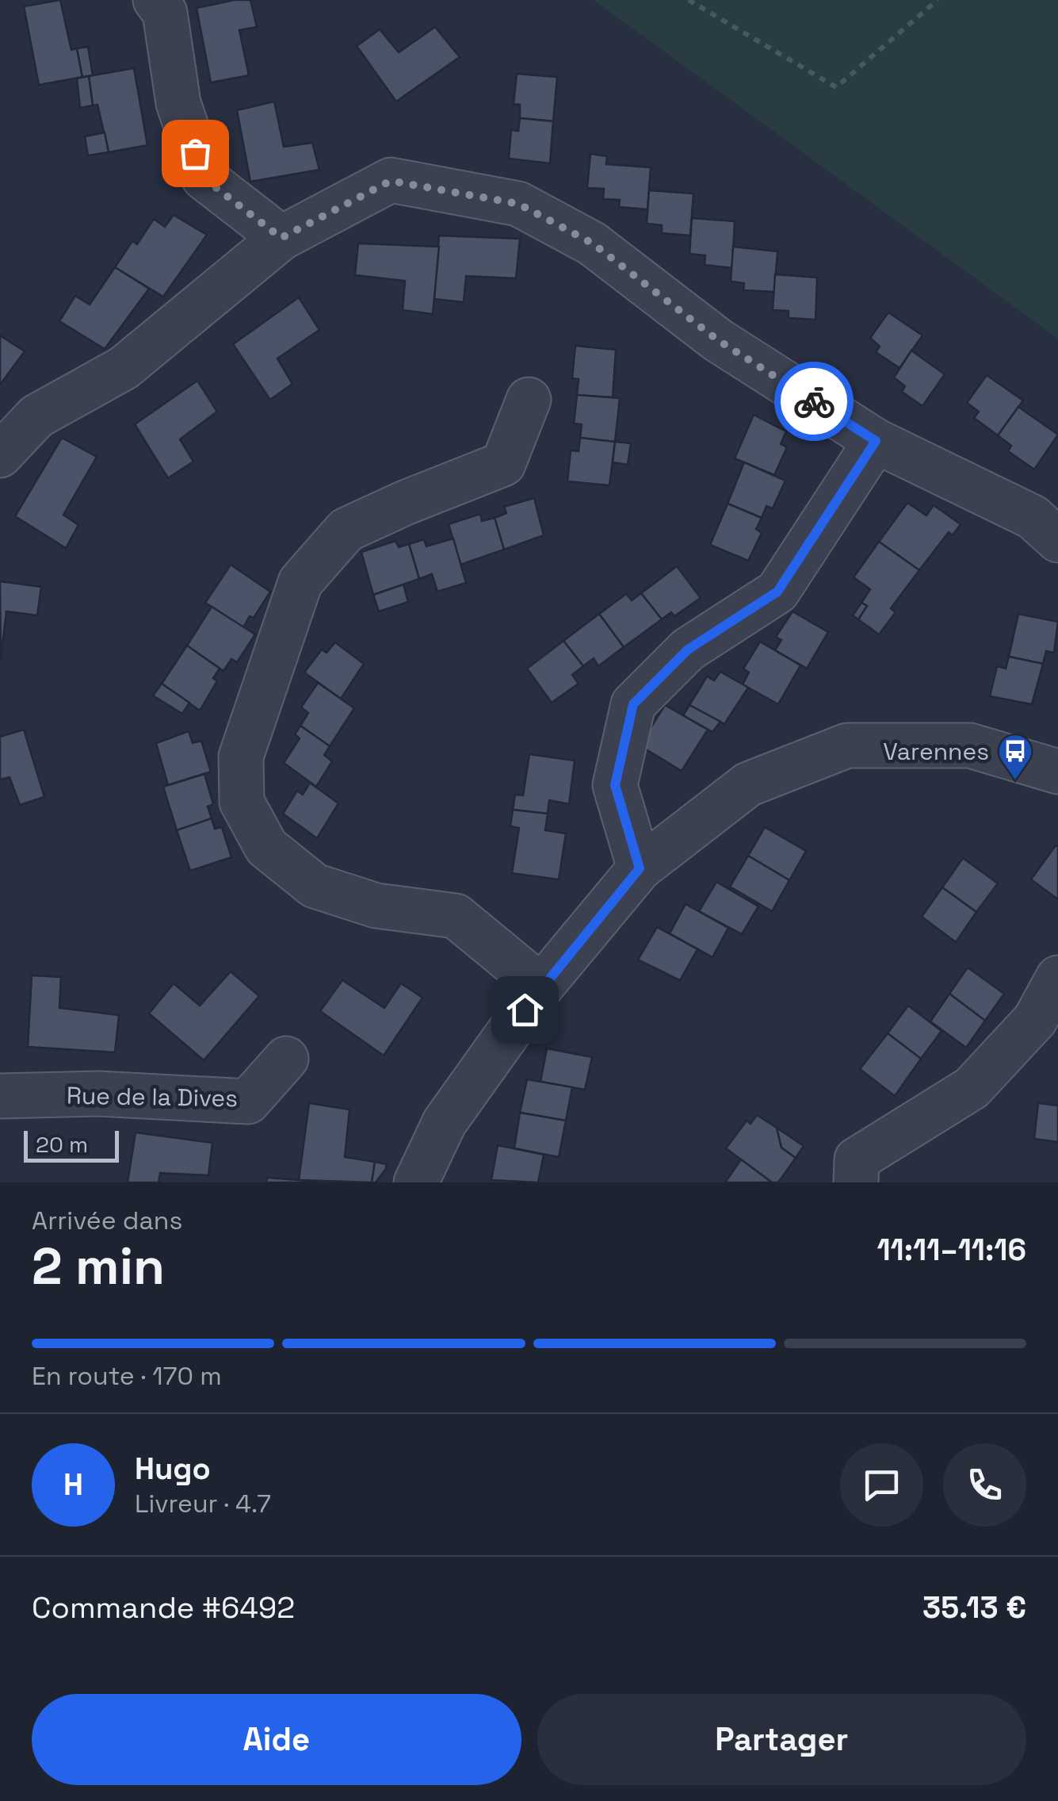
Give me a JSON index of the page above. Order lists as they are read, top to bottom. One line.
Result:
{"streets":{"street":["Rue de la Dives"]},"places":{"bus stop":["Varennes"]},"scale_bar":"20 m","page":{"scale":"20 m","heading":["2 min","Arrivée dans","11:11–11:16"],"panel":["Hugo","Livreur · 4.7","Commande #6492","35.13 €"],"bar":"En route · 170 m","round":"H","buttons":["Aide","Partager"]}}
